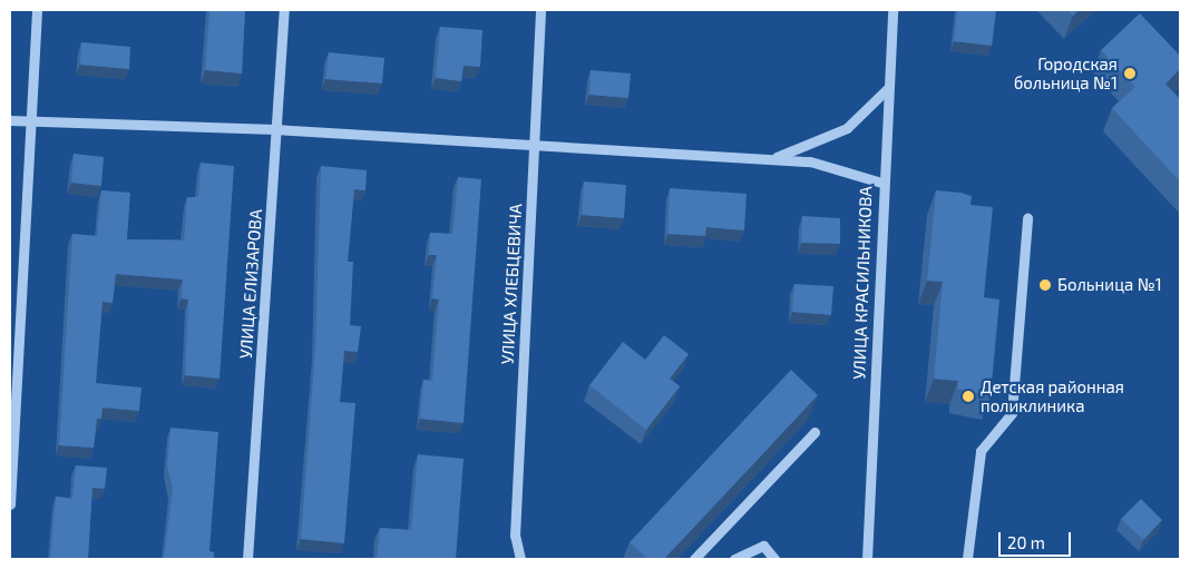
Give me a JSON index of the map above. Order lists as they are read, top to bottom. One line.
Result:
{"streets":{"street":["УЛИЦА КРАСИЛЬНИКОВА","УЛИЦА ЕЛИЗАРОВА","УЛИЦА ХЛЕБЦЕВИЧА"]},"places":["Городская больница №1","Больница №1","Детская районная поликлиника"],"scale_bar":"20 m"}
